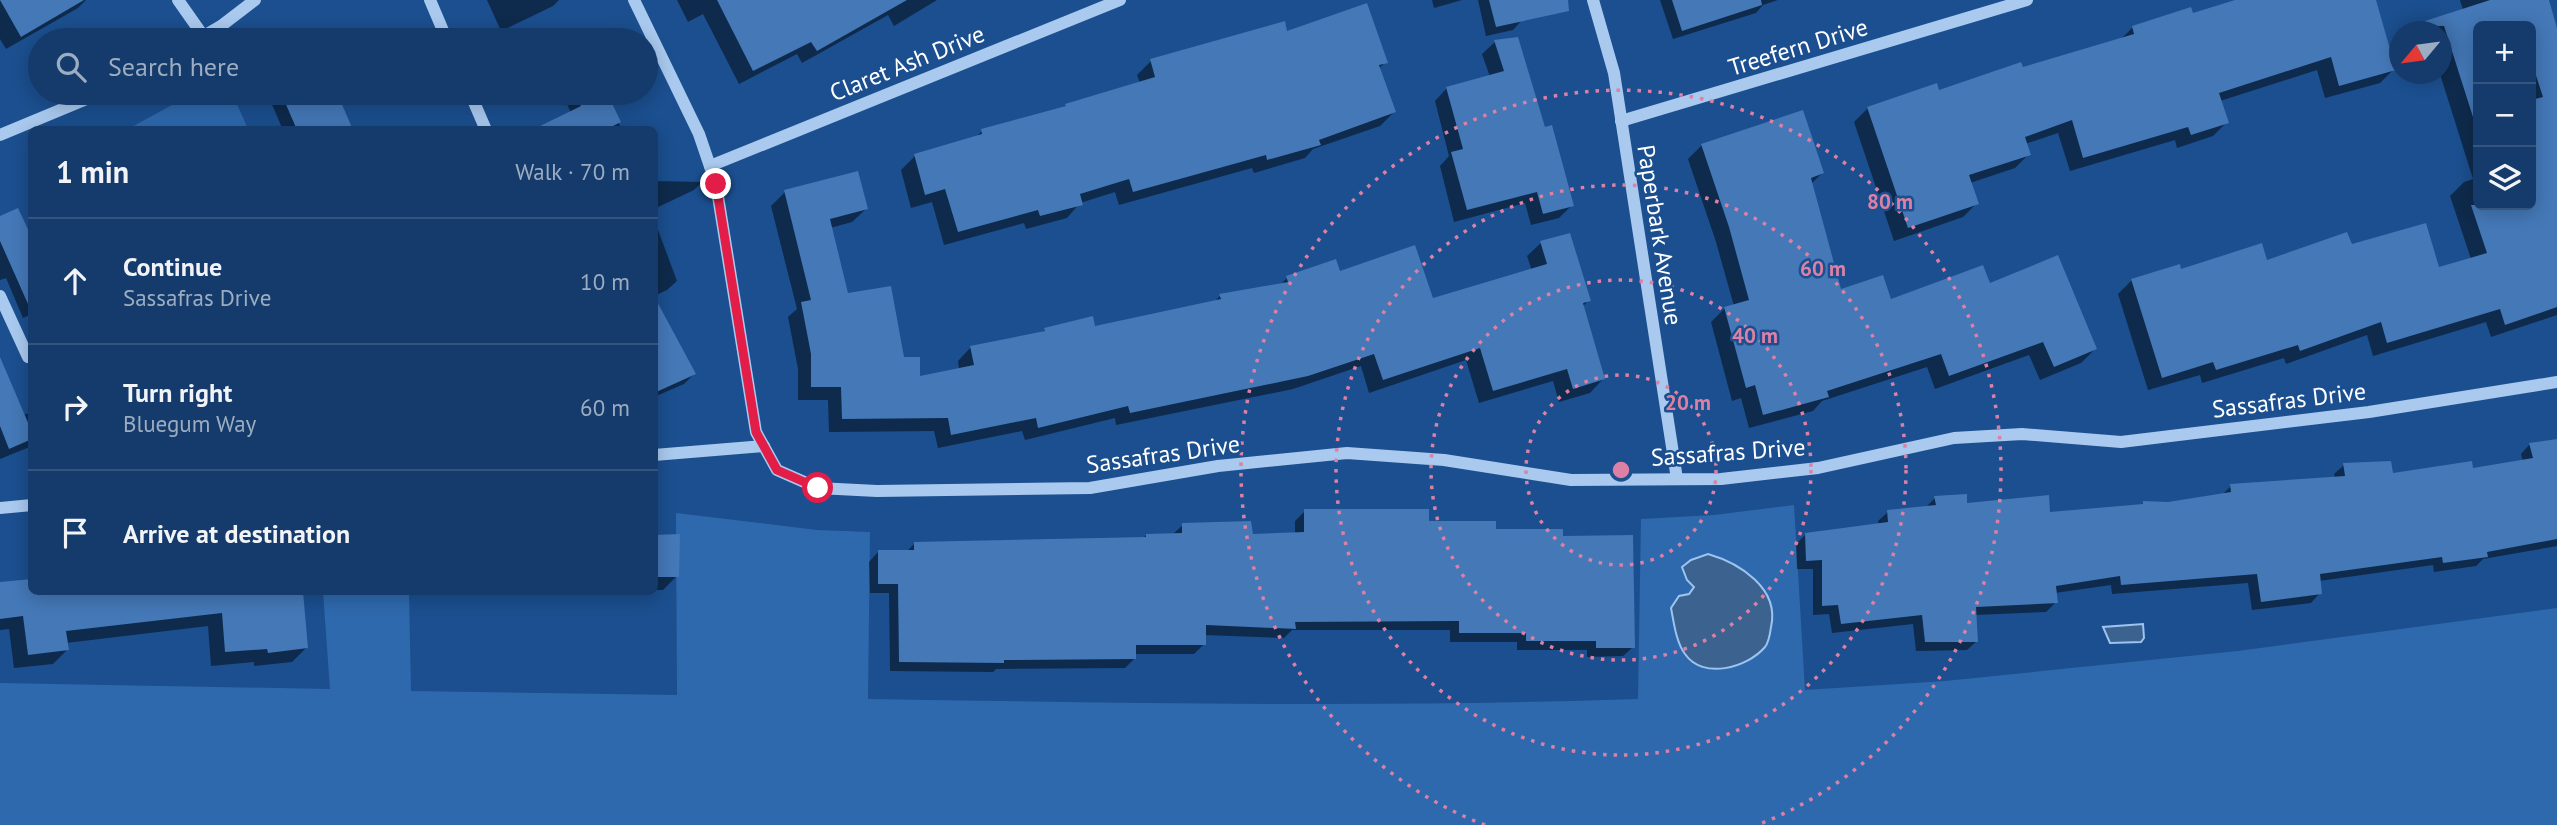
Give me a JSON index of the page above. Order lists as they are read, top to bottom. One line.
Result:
{"streets":{"street":["Treefern Drive","Claret Ash Drive","Paperbark Avenue","Sassafras Drive"]},"crossings":[["Treefern Drive","Paperbark Avenue"],["Paperbark Avenue","Sassafras Drive"]],"north":"bottom left","page":{"map_buttons":["+","−"],"search":"Search here","heading":["1 min","Walk · 70 m"],"list":[["Continue","Sassafras Drive","10 m"],["Turn right","Bluegum Way","60 m"],"Arrive at destination"]},"rings":["80 m","60 m","40 m","20 m"]}
